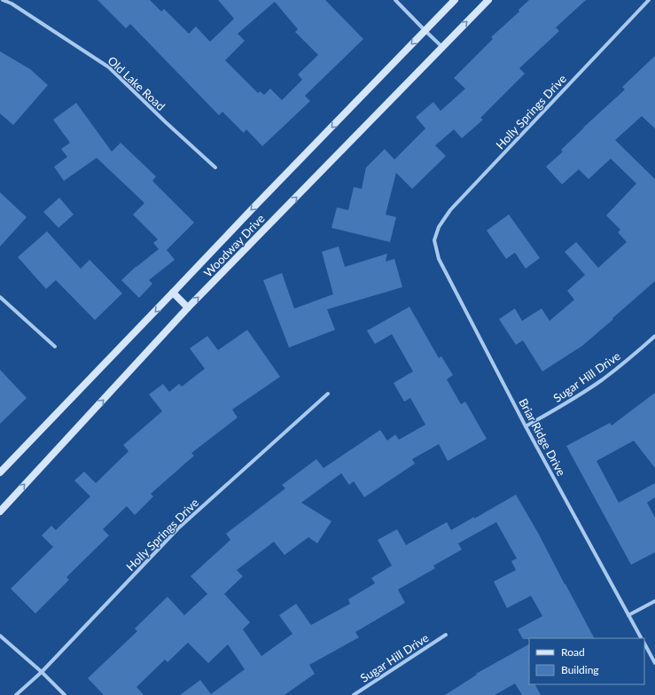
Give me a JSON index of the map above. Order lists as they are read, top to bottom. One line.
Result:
{"streets":{"main road":["Woodway Drive"],"street":["Old Lake Road","Holly Springs Drive","Sugar Hill Drive","Briar Ridge Drive"]},"crossings":[["Holly Springs Drive","Briar Ridge Drive"],["Sugar Hill Drive","Briar Ridge Drive"]],"legend":["Road","Building"]}
